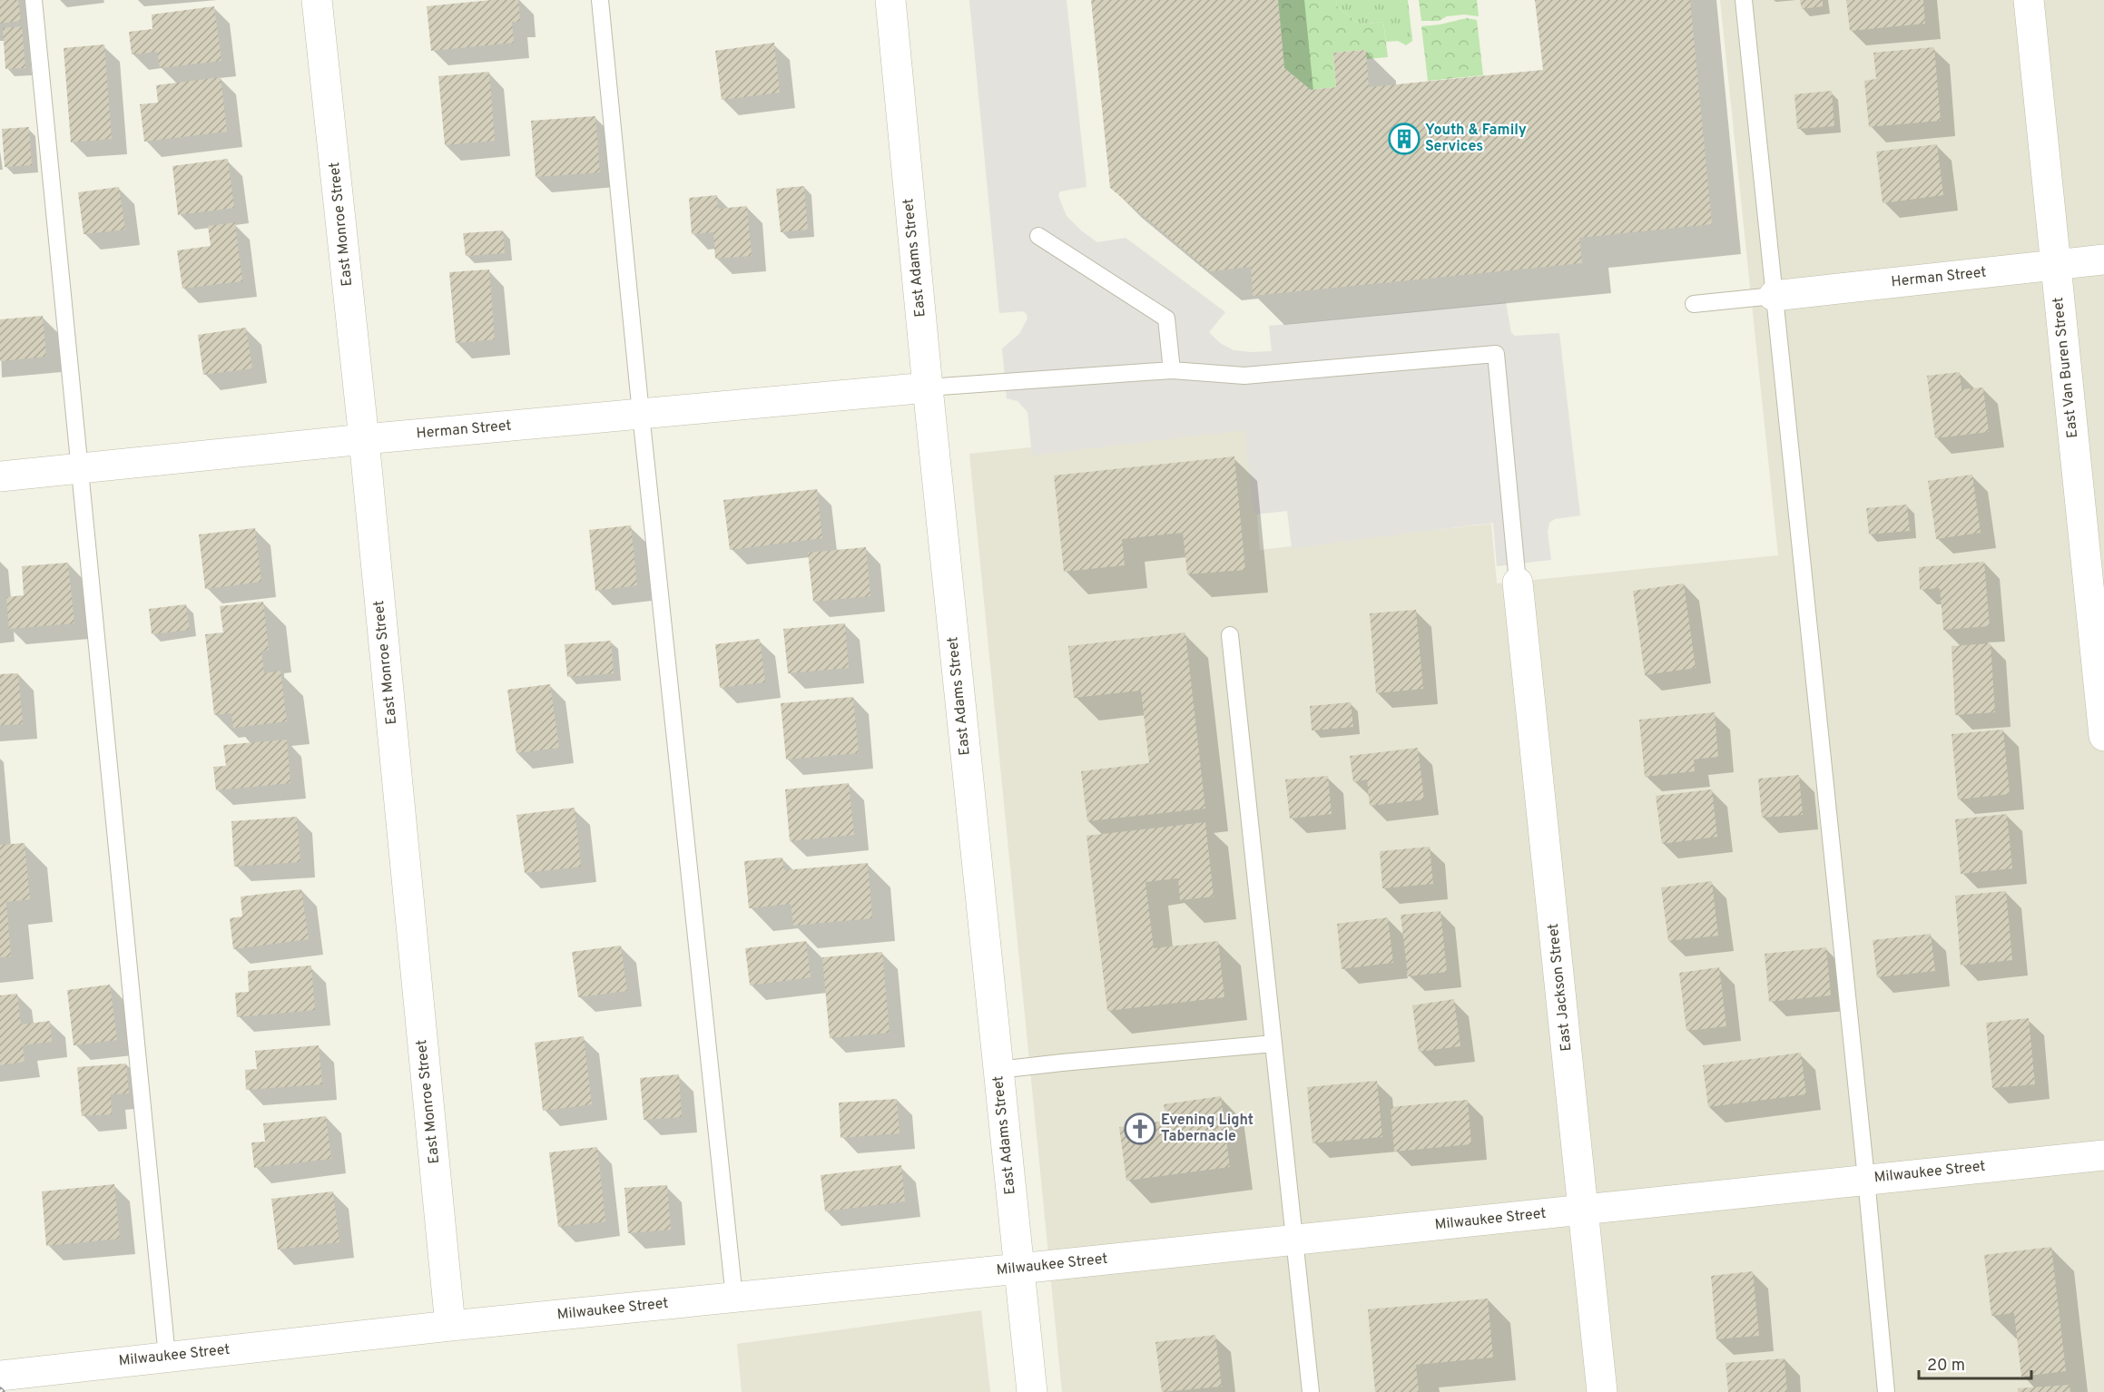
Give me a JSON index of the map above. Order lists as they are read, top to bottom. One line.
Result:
{"streets":{"street":["East Monroe Street","East Adams Street","Herman Street","East Van Buren Street","East Jackson Street","Milwaukee Street"]},"crossings":[["East Monroe Street","Herman Street"],["East Monroe Street","Milwaukee Street"],["East Adams Street","Herman Street"],["East Adams Street","Milwaukee Street"],["Herman Street","East Van Buren Street"],["East Jackson Street","Milwaukee Street"]],"places":{"building":["Youth & Family Services"],"church":["Evening Light Tabernacle"]},"scale_bar":"20 m"}
